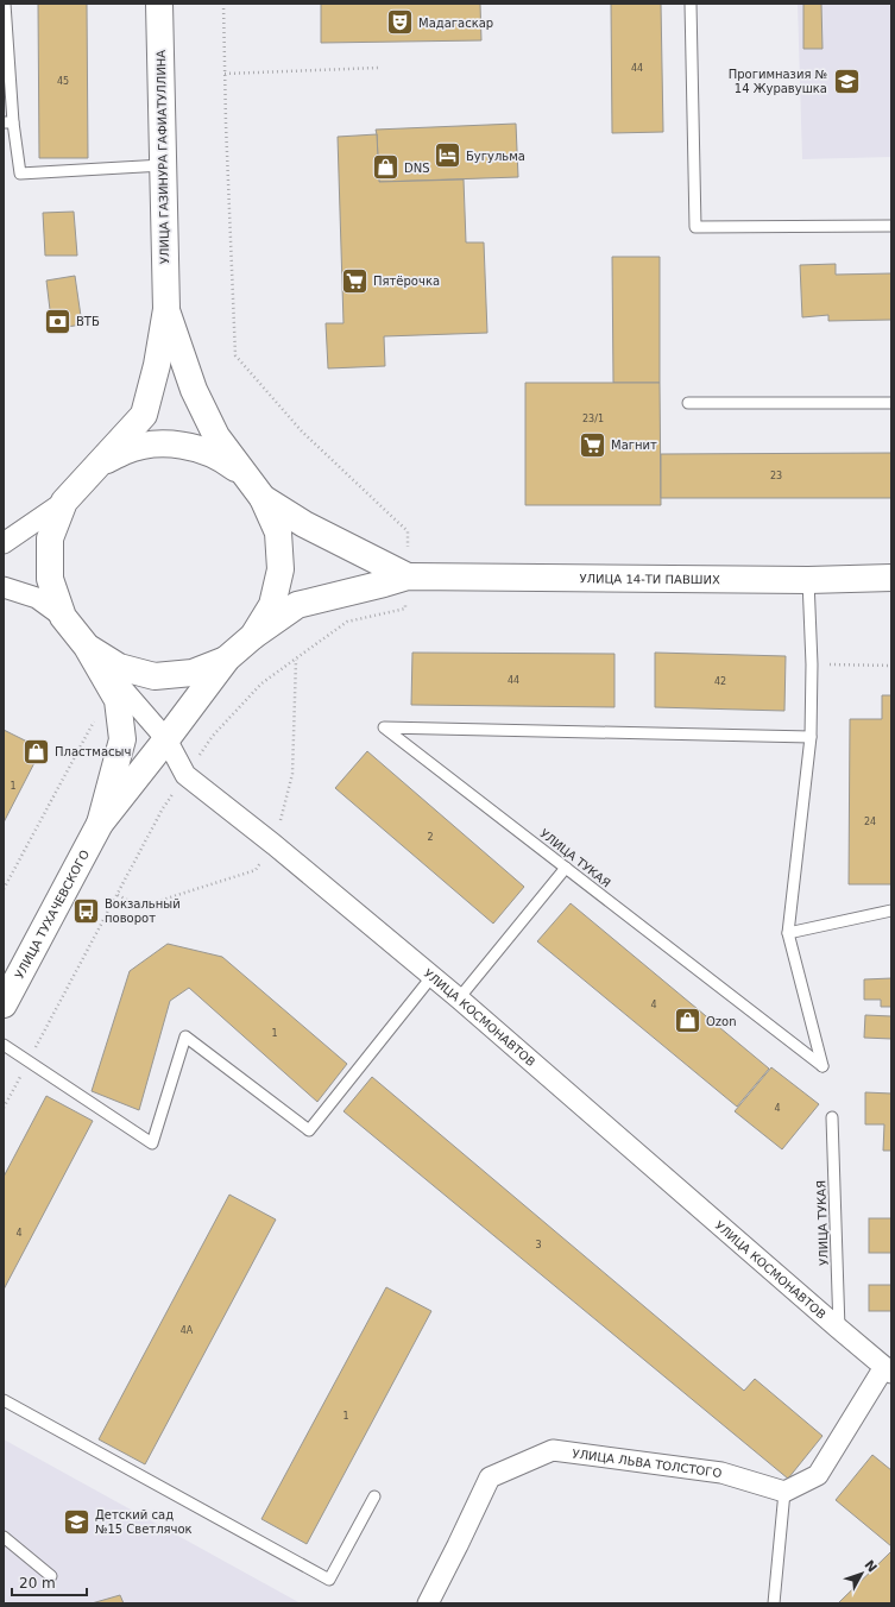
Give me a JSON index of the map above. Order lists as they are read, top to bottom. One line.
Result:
{"streets":{"main road":["УЛИЦА ГАЗИНУРА ГАФИАТУЛЛИНА","УЛИЦА 14-ТИ ПАВШИХ","УЛИЦА ТУХАЧЕВСКОГО"],"street":["УЛИЦА КОСМОНАВТОВ","УЛИЦА ЛЬВА ТОЛСТОГО"],"lane":["УЛИЦА ТУКАЯ"]},"crossings":[["УЛИЦА 14-ТИ ПАВШИХ","УЛИЦА ТУКАЯ"],["УЛИЦА ТУКАЯ","УЛИЦА КОСМОНАВТОВ"]],"places":{"theatre":["Мадагаскар"],"school or university":["Прогимназия № 14 Журавушка","Детский сад №15 Светлячок"],"hotel":["Бугульма"],"shop":["DNS","Пластмасыч","Ozon"],"supermarket":["Пятёрочка","Магнит"],"bank":["ВТБ"],"bus stop":["Вокзальный поворот"]},"house_numbers":["44","45","23/1","23","44","42","1","24","2","4","1","4","4","3","4А","1"],"scale_bar":"20 m","north":"top right"}
